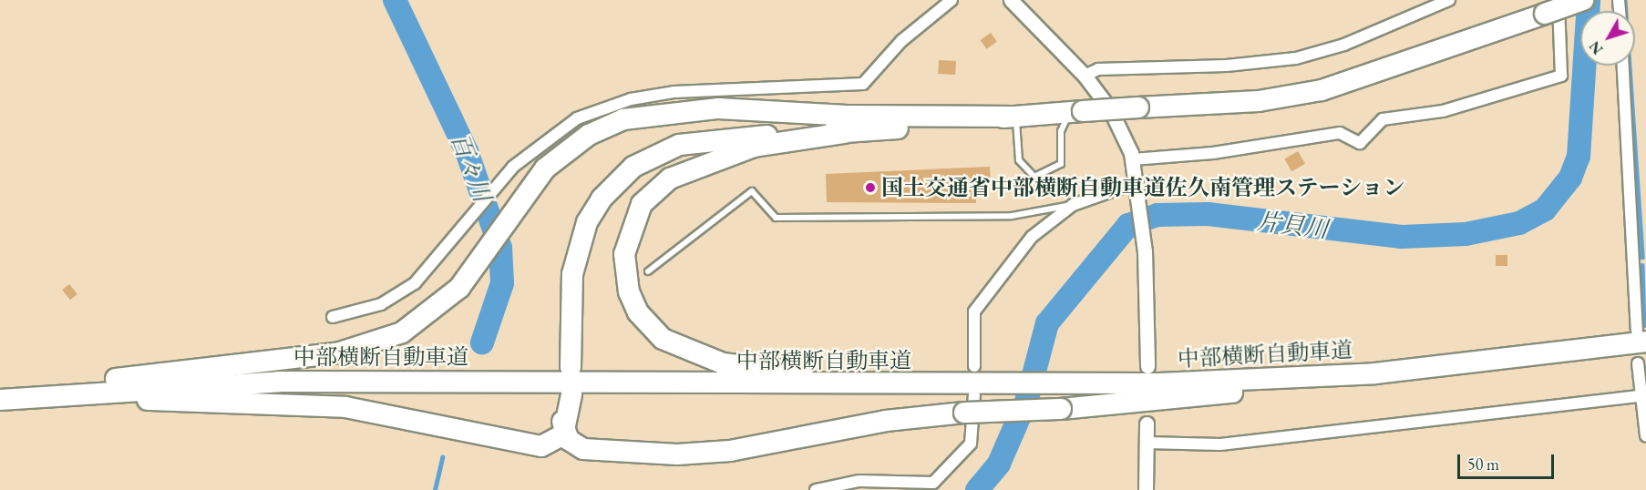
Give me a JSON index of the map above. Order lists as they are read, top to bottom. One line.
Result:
{"streets":{"highway":["中部横断自動車道"]},"water":["百々川","片貝川"],"places":["国土交通省中部横断自動車道佐久南管理ステーション"],"scale_bar":"50 m","north":"bottom left"}
